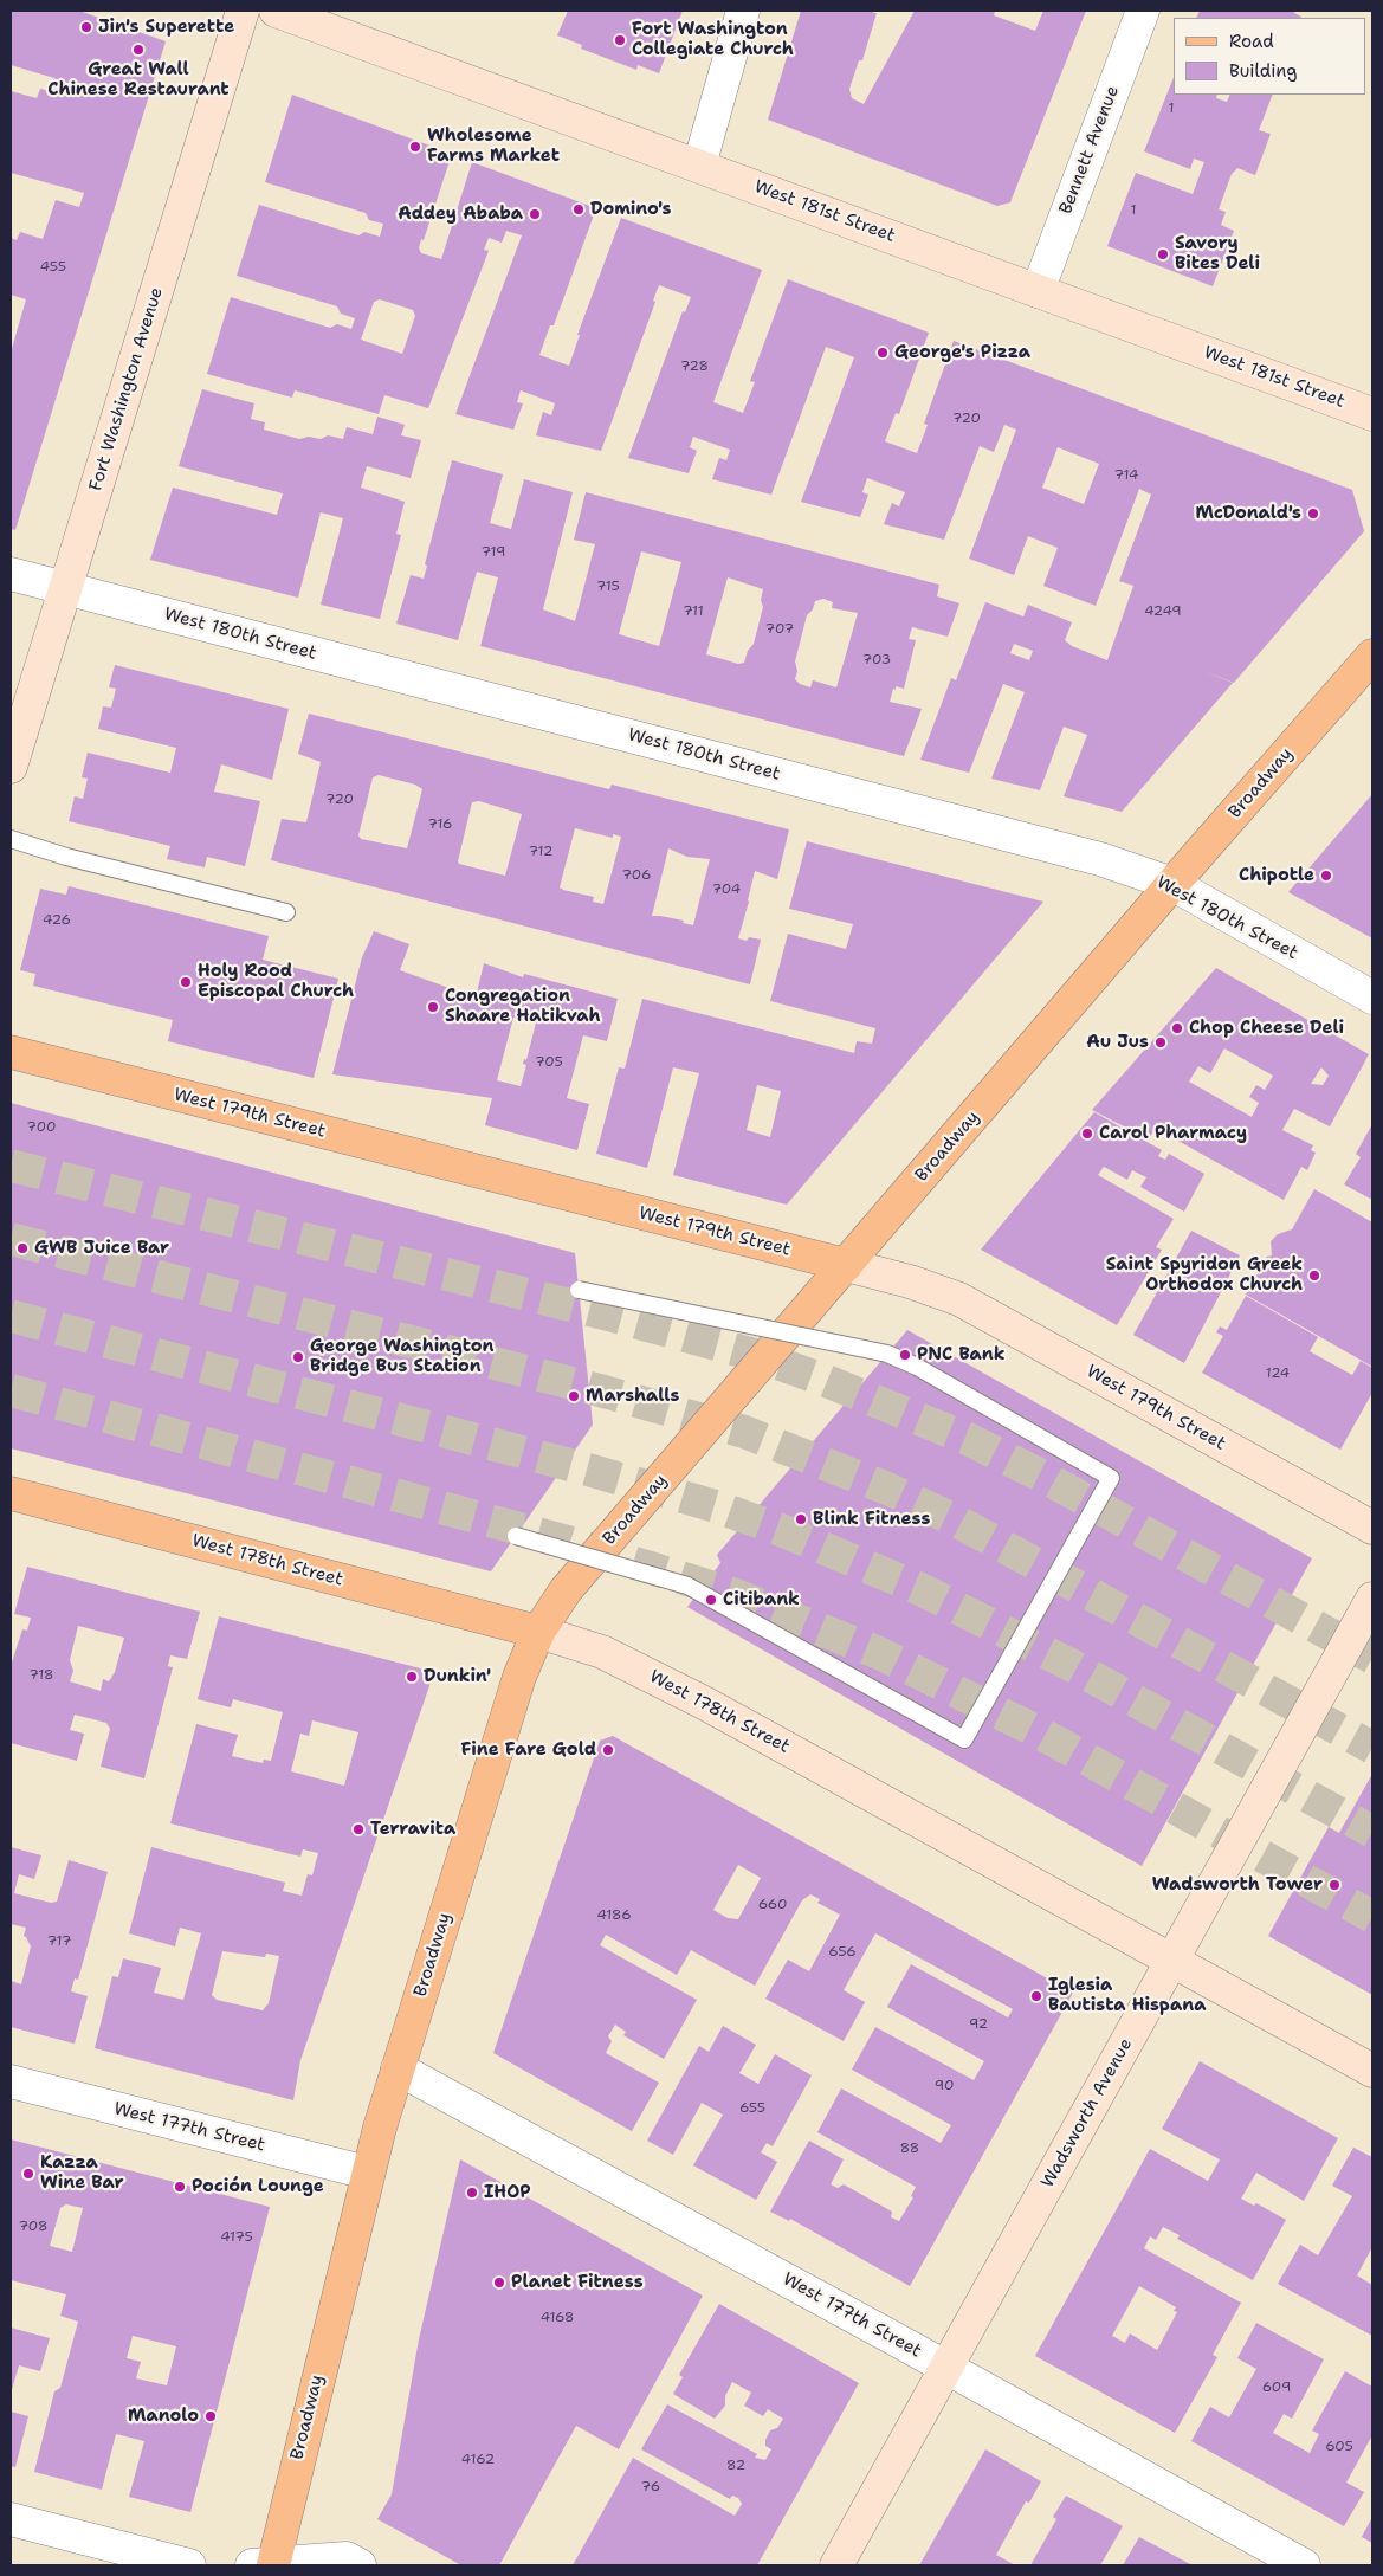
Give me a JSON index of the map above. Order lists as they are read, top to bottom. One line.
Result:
{"streets":{"main road":["West 181st Street","Fort Washington Avenue","Broadway","West 179th Street","West 178th Street","Wadsworth Avenue"],"street":["Bennett Avenue","West 180th Street","West 177th Street"]},"crossings":[["Bennett Avenue","West 181st Street"],["Fort Washington Avenue","West 180th Street"],["West 180th Street","Broadway"],["Broadway","West 179th Street"],["Broadway","West 178th Street"],["Broadway","West 177th Street"],["West 178th Street","Wadsworth Avenue"],["Wadsworth Avenue","West 177th Street"]],"places":["Jin's Superette","Fort Washington Collegiate Church","Great Wall Chinese Restaurant","Wholesome Farms Market","Domino's","Addey Ababa","Savory Bites Deli","George's Pizza","McDonald's","Chipotle","Holy Rood Episcopal Church","Congregation Shaare Hatikvah","Chop Cheese Deli","Au Jus","Carol Pharmacy","GWB Juice Bar","Saint Spyridon Greek Orthodox Church","PNC Bank","George Washington Bridge Bus Station","Marshalls","Blink Fitness","Citibank","Dunkin'","Fine Fare Gold","Terravita","Wadsworth Tower","Iglesia Bautista Hispana","Kazza Wine Bar","Poción Lounge","IHOP","Planet Fitness","Manolo"],"house_numbers":["1","1","455","728","720","714","719","715","711","4249","707","703","720","716","712","706","704","426","705","700","124","718","660","4186","717","656","92","90","655","88","708","4175","4168","609","605","4162","82","76"],"legend":["Road","Building"]}
